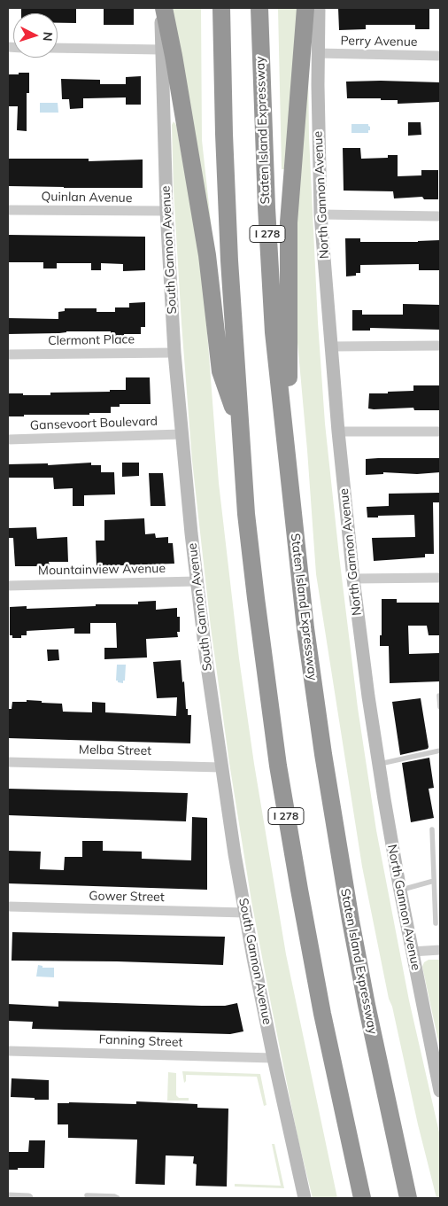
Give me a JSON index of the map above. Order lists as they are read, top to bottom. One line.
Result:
{"streets":{"highway":["Staten Island Expressway","I 278"],"street":["Perry Avenue","North Gannon Avenue","Quinlan Avenue","South Gannon Avenue","Clermont Place","Gansevoort Boulevard","Mountainview Avenue","Melba Street","Gower Street","Fanning Street"]},"crossings":[["Perry Avenue","North Gannon Avenue"],["Quinlan Avenue","South Gannon Avenue"],["South Gannon Avenue","Clermont Place"],["South Gannon Avenue","Gansevoort Boulevard"],["South Gannon Avenue","Mountainview Avenue"],["South Gannon Avenue","Melba Street"],["South Gannon Avenue","Gower Street"],["South Gannon Avenue","Fanning Street"]],"north":"right"}
